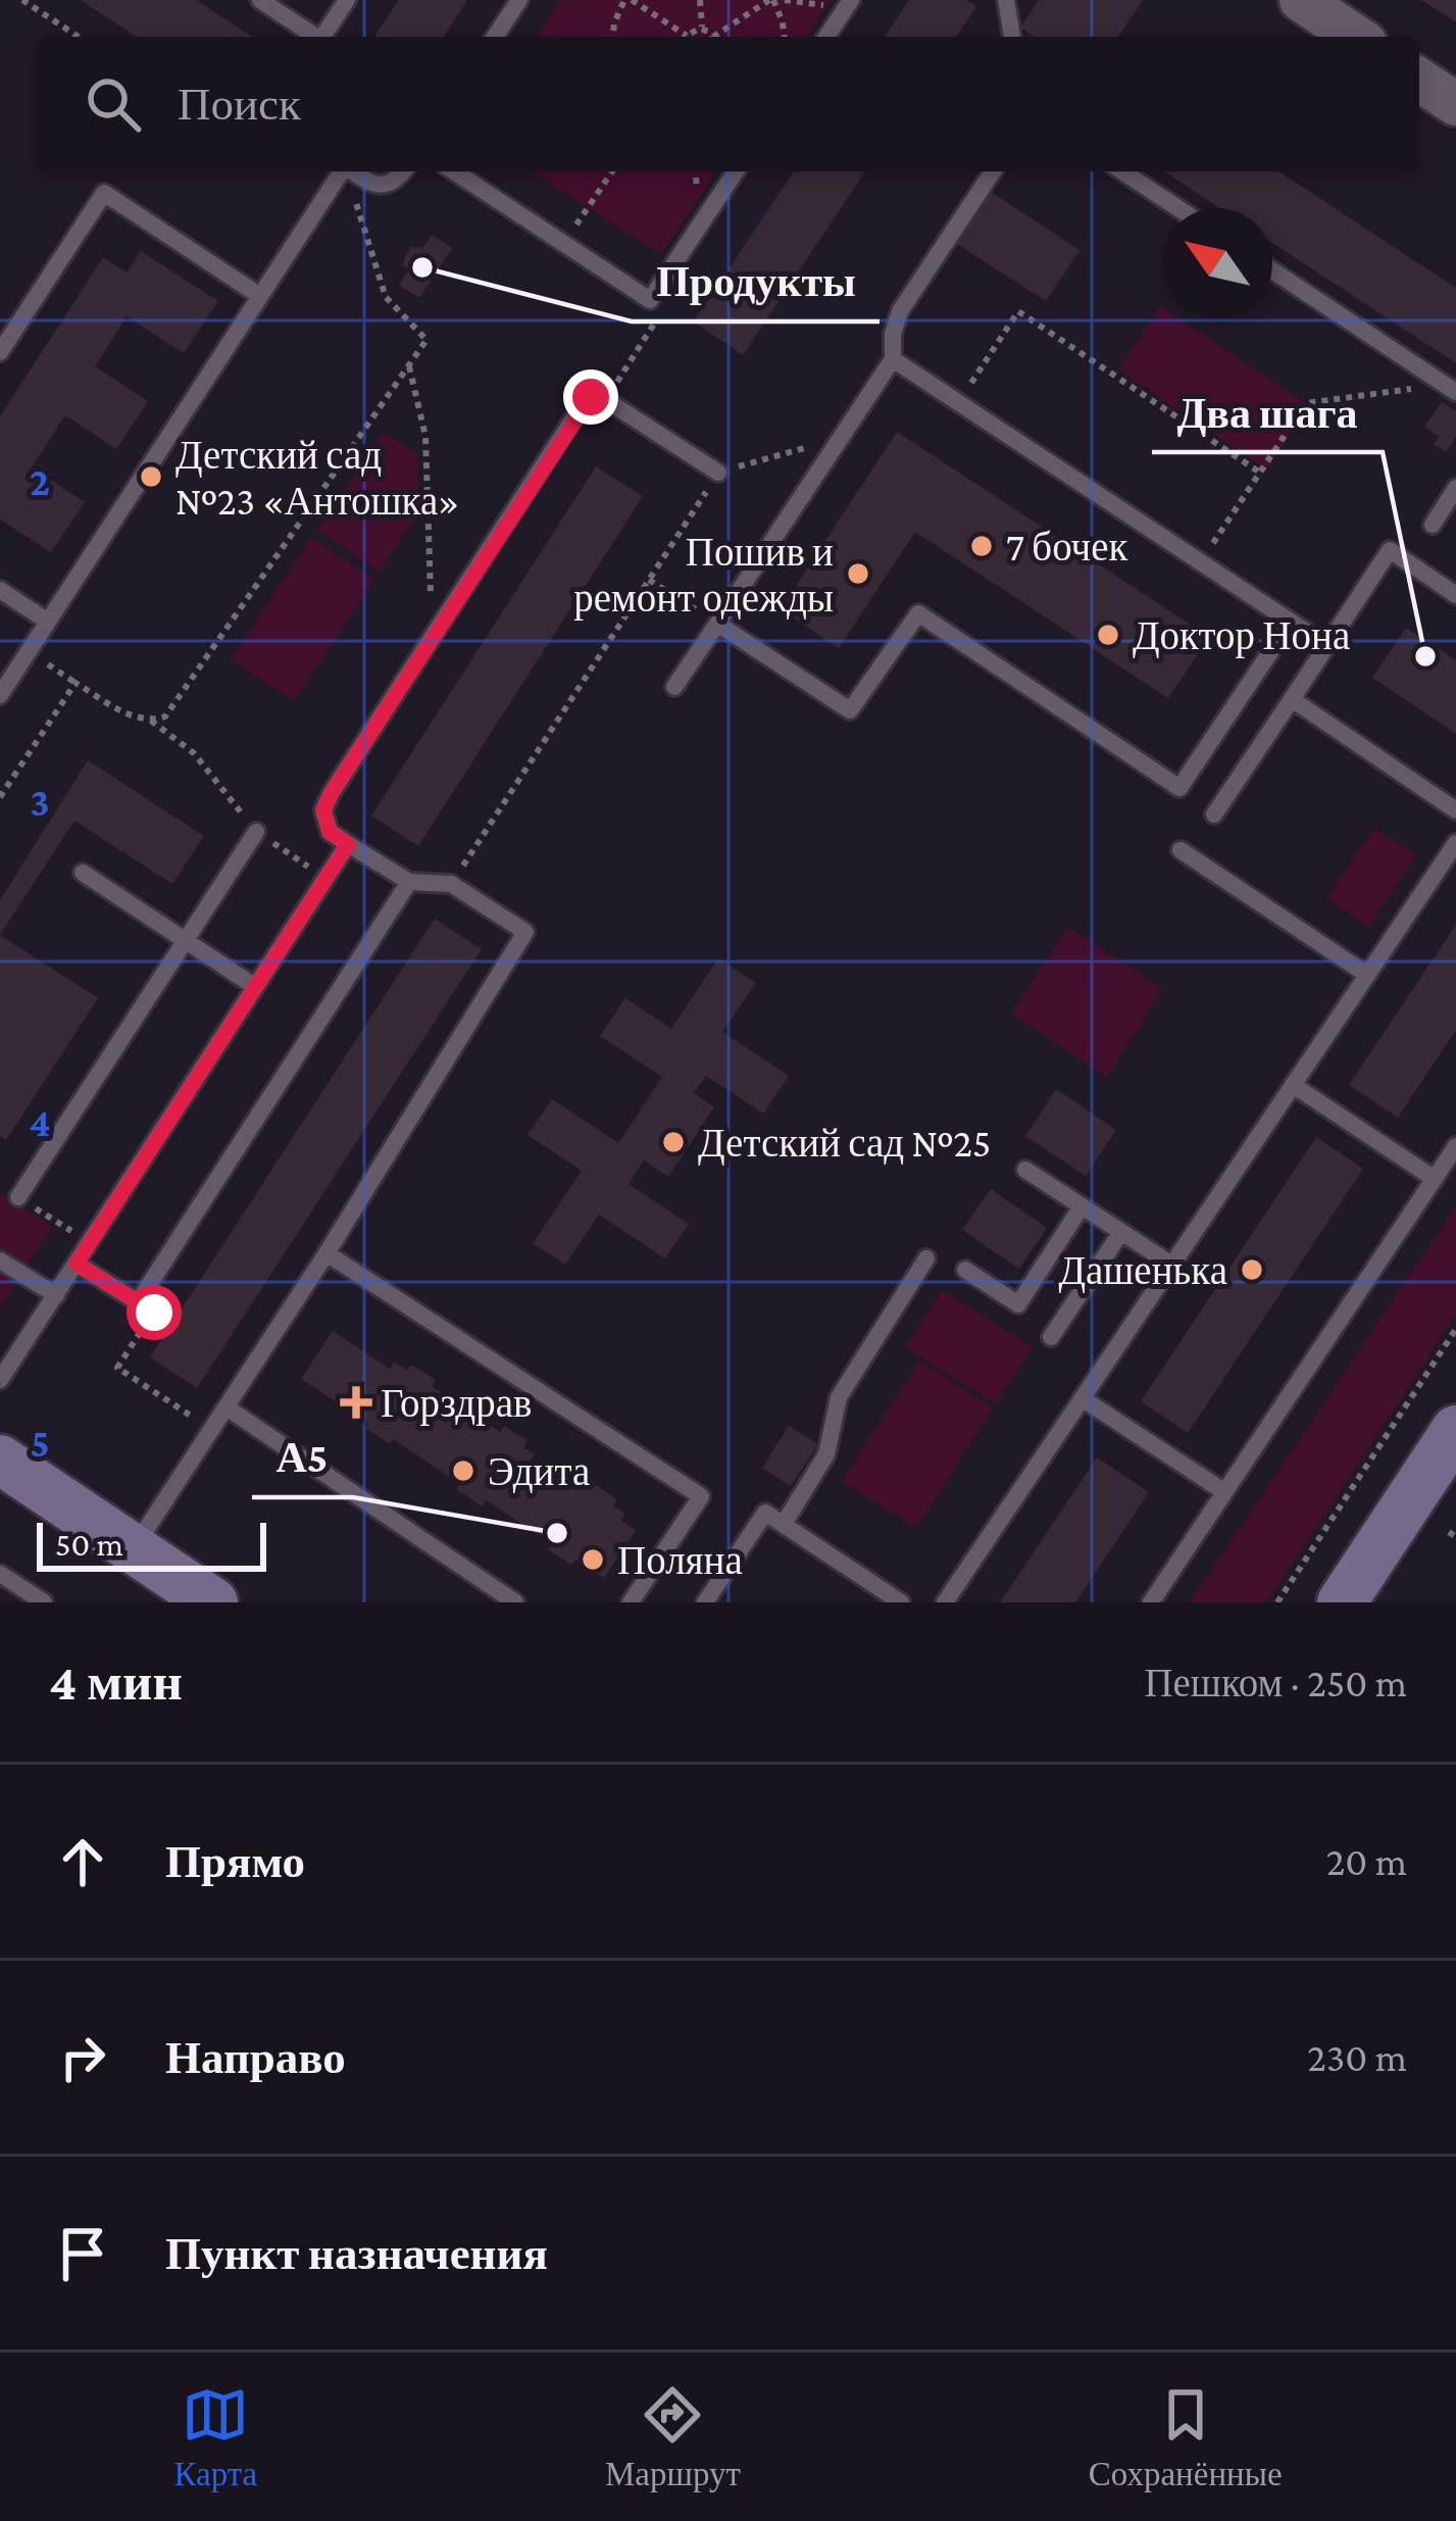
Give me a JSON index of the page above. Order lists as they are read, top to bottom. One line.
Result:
{"places":{"other":["Продукты","Детский сад №23 «Антошка»","7 бочек","Пошив и ремонт одежды","Доктор Нона","Два шага","Детский сад №25","Дашенька","Эдита","А5","Поляна"],"health":["Горздрав"]},"scale_bar":"50 m","north":"top left","page":{"search":"Поиск","scale":"50 m","heading":["4 мин","Пешком · 250 m"],"list":[["Прямо","20 m"],["Направо","230 m"],"Пункт назначения"],"nav":["Карта","Маршрут","Сохранённые"]},"grid":{"rows":["2","3","4","5"]}}
